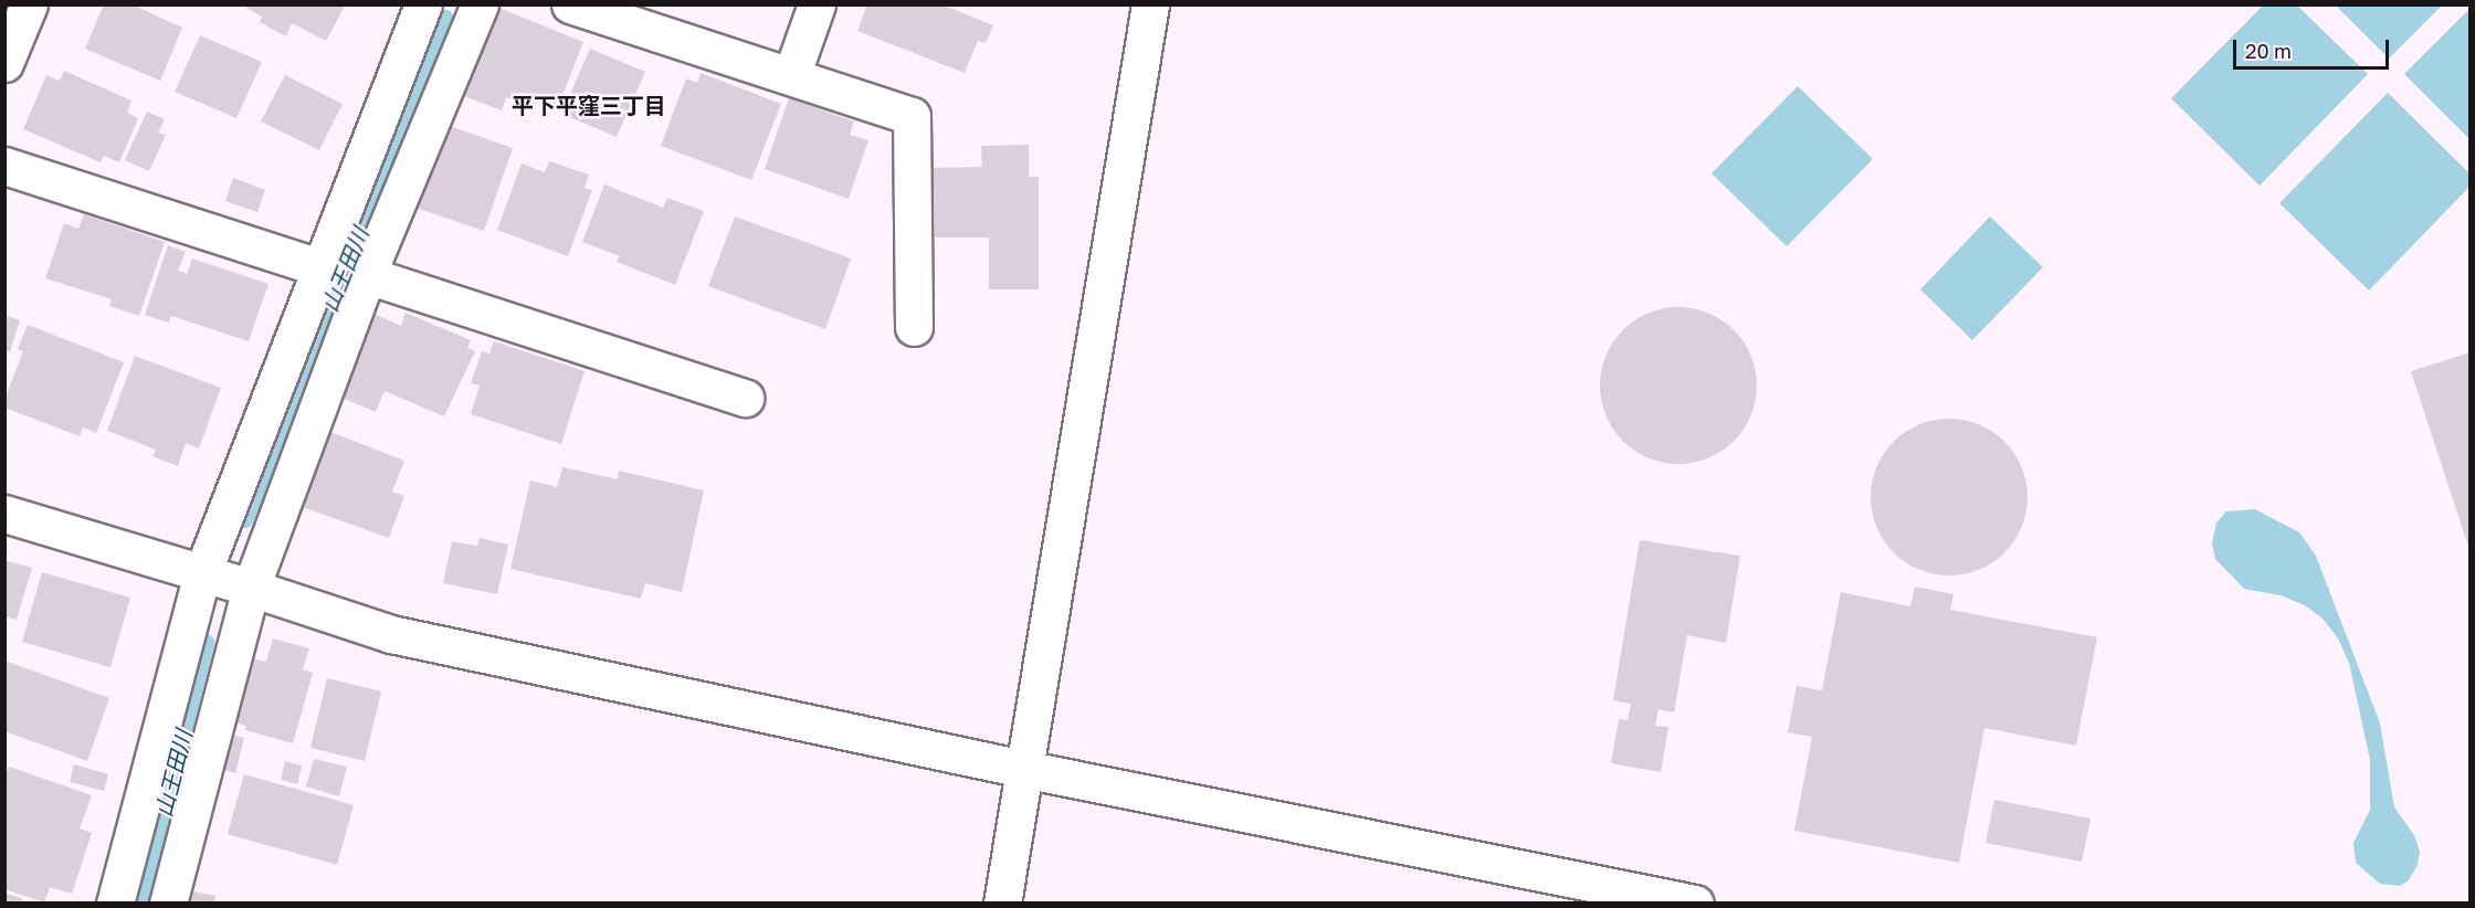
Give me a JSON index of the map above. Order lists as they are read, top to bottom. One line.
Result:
{"districts":["平下平窪三丁目"],"water":["山王田川"],"scale_bar":"20 m"}
